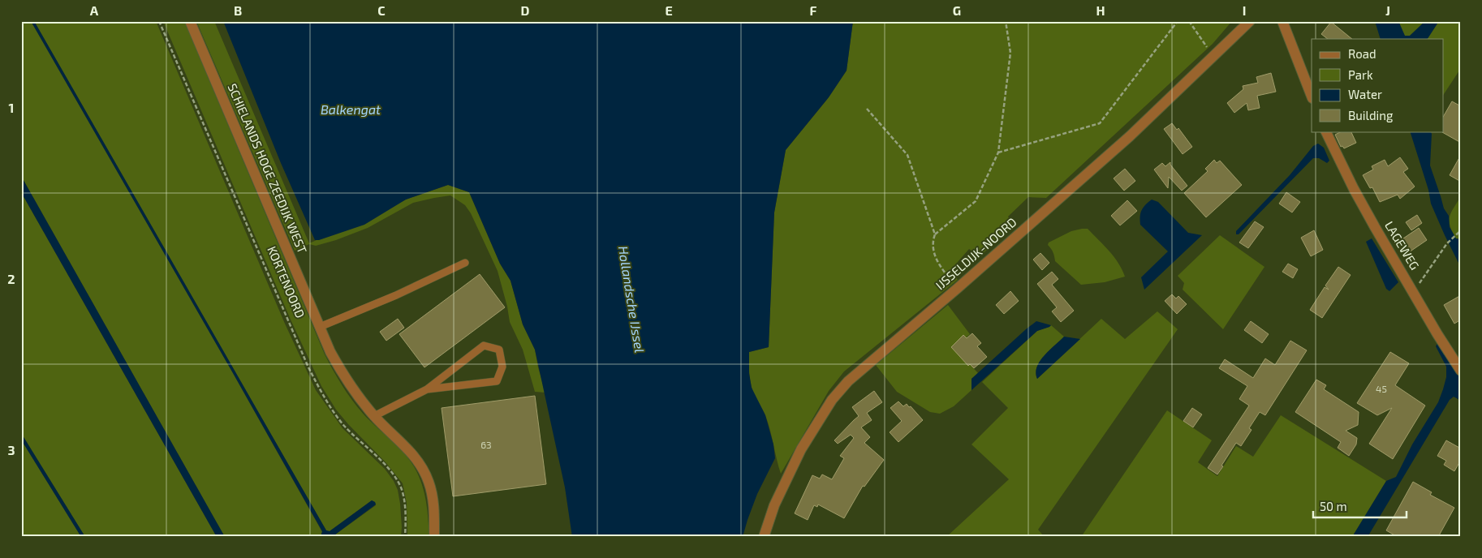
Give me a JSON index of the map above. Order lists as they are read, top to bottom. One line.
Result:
{"streets":{"street":["SCHIELANDS HOGE ZEEDIJK WEST","LAGEWEG","IJSSELDIJK-NOORD","KORTENOORD"]},"crossings":[["SCHIELANDS HOGE ZEEDIJK WEST","KORTENOORD"]],"water":["Balkengat","Hollandsche IJssel"],"house_numbers":["45","63"],"legend":["Road","Park","Water","Building"],"scale_bar":"50 m","grid":{"columns":["A","B","C","D","E","F","G","H","I","J"],"rows":["1","2","3"]}}
